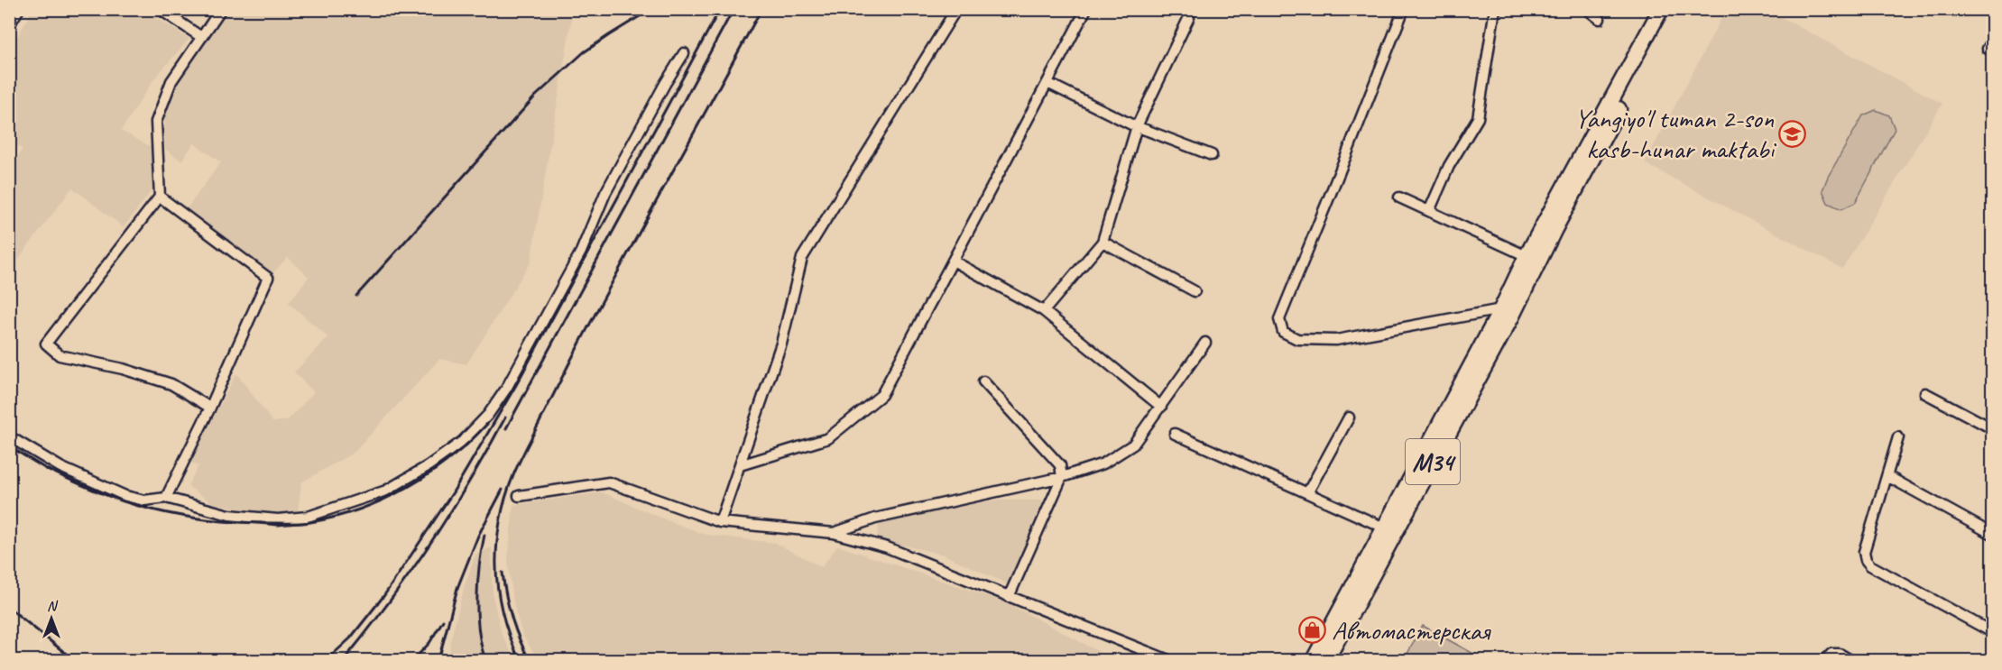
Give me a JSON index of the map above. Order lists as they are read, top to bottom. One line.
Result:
{"streets":{"main road":["M34"]},"places":{"school or university":["Yangiyo'l tuman 2-son kasb-hunar maktabi"],"shop":["Автомастерская"]},"north":"top"}
